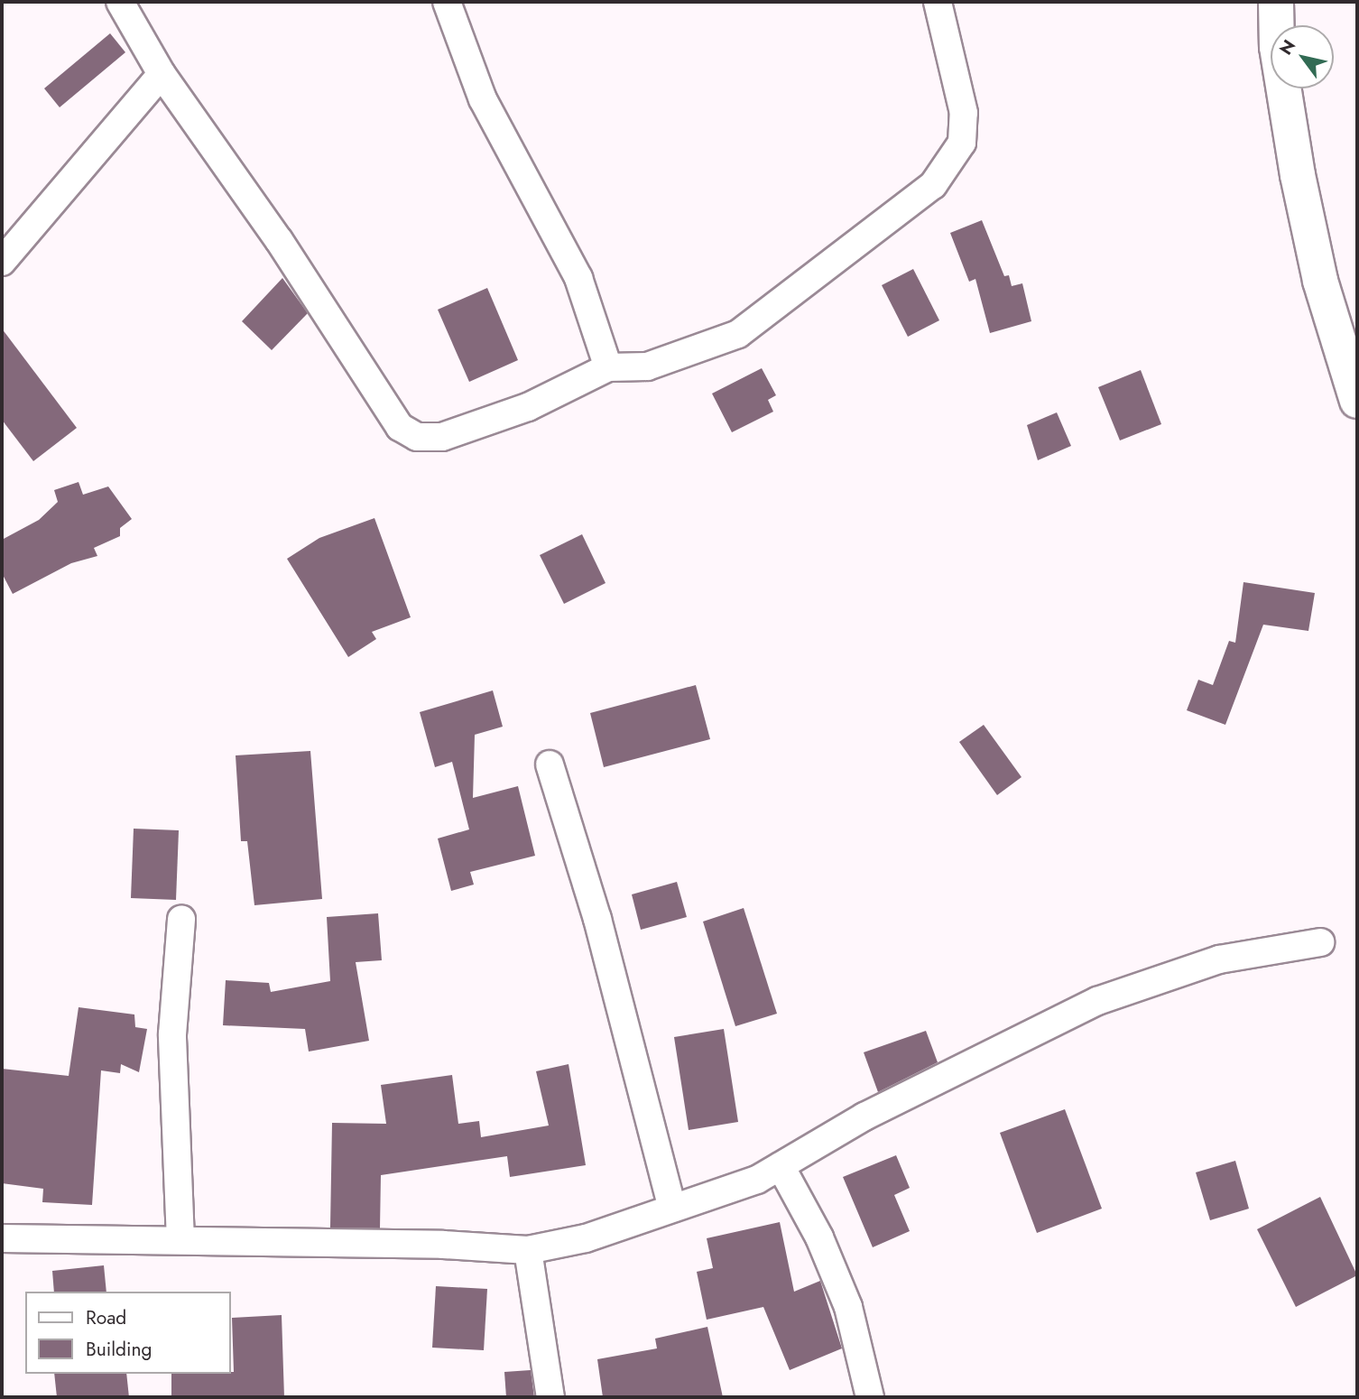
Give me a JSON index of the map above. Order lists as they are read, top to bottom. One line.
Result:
{"legend":["Road","Building"],"north":"top left"}
